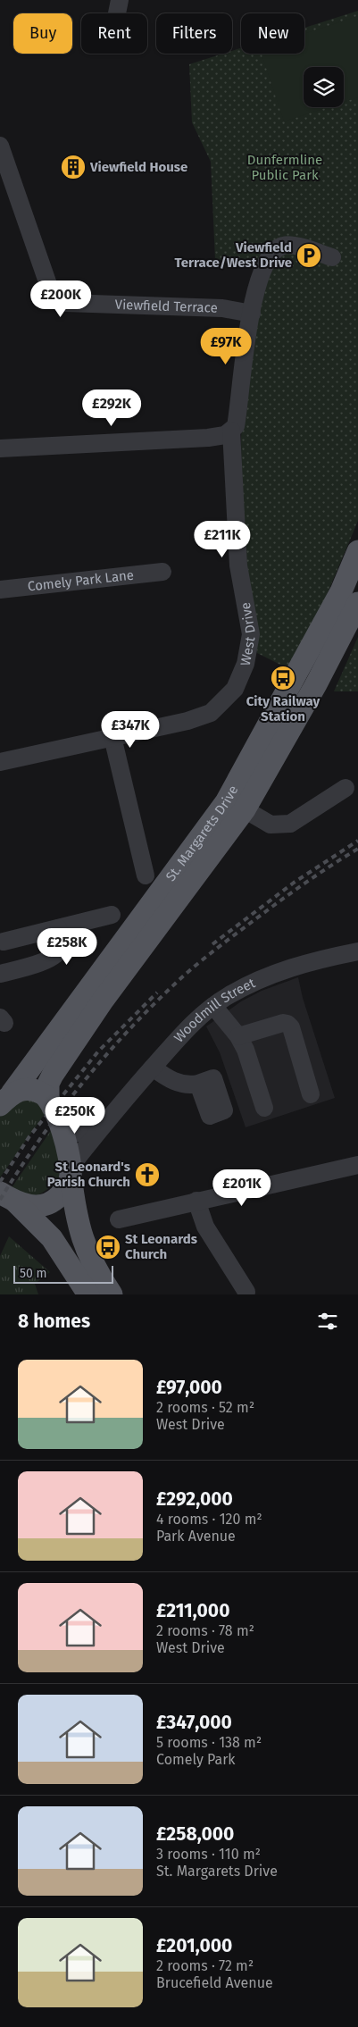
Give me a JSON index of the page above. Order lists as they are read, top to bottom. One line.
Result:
{"streets":{"main road":["St. Margarets Drive"],"street":["Viewfield Terrace","Comely Park Lane","West Drive","Woodmill Street"]},"crossings":[["Viewfield Terrace","West Drive"]],"parks":["Dunfermline Public Park"],"places":{"building":["Viewfield House"],"parking":["Viewfield Terrace/West Drive"],"bus stop":["City Railway Station","St Leonards Church"],"church":["St Leonard's Parish Church"]},"scale_bar":"50 m","page":{"chip":["Buy","Rent","Filters","New"],"price":["£200K","£97K","£292K","£211K","£347K","£258K","£250K","£201K"],"scale":"50 m","heading":"8 homes","list":[{"name":"£97,000","note":"2 rooms · 52 m² · West Drive"},{"name":"£292,000","note":"4 rooms · 120 m² · Park Avenue"},{"name":"£211,000","note":"2 rooms · 78 m² · West Drive"},{"name":"£347,000","note":"5 rooms · 138 m² · Comely Park"},{"name":"£258,000","note":"3 rooms · 110 m² · St. Margarets Drive"},{"name":"£201,000","note":"2 rooms · 72 m² · Brucefield Avenue"}]}}
